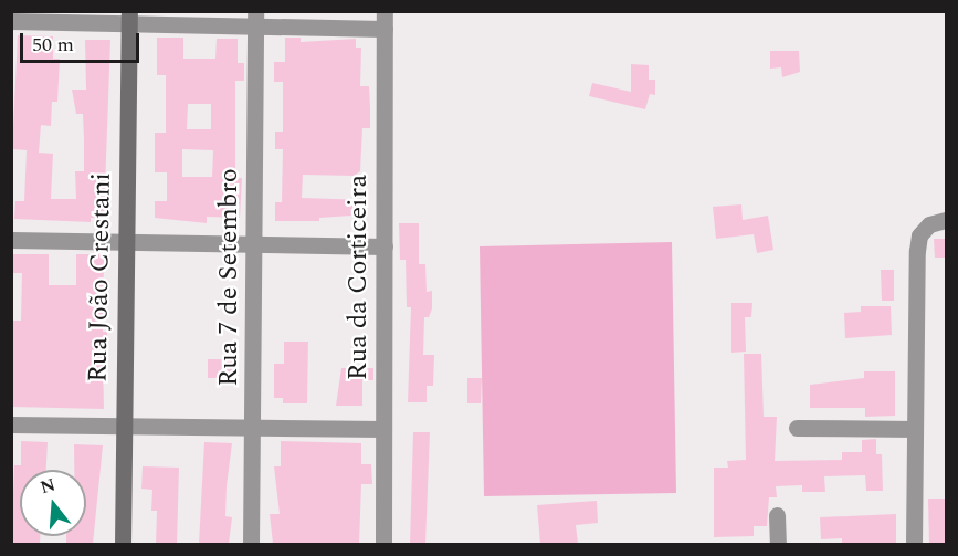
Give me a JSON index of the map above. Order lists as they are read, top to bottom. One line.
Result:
{"streets":{"street":["Rua João Crestani","Rua 7 de Setembro","Rua da Corticeira"]},"scale_bar":"50 m","north":"top"}
